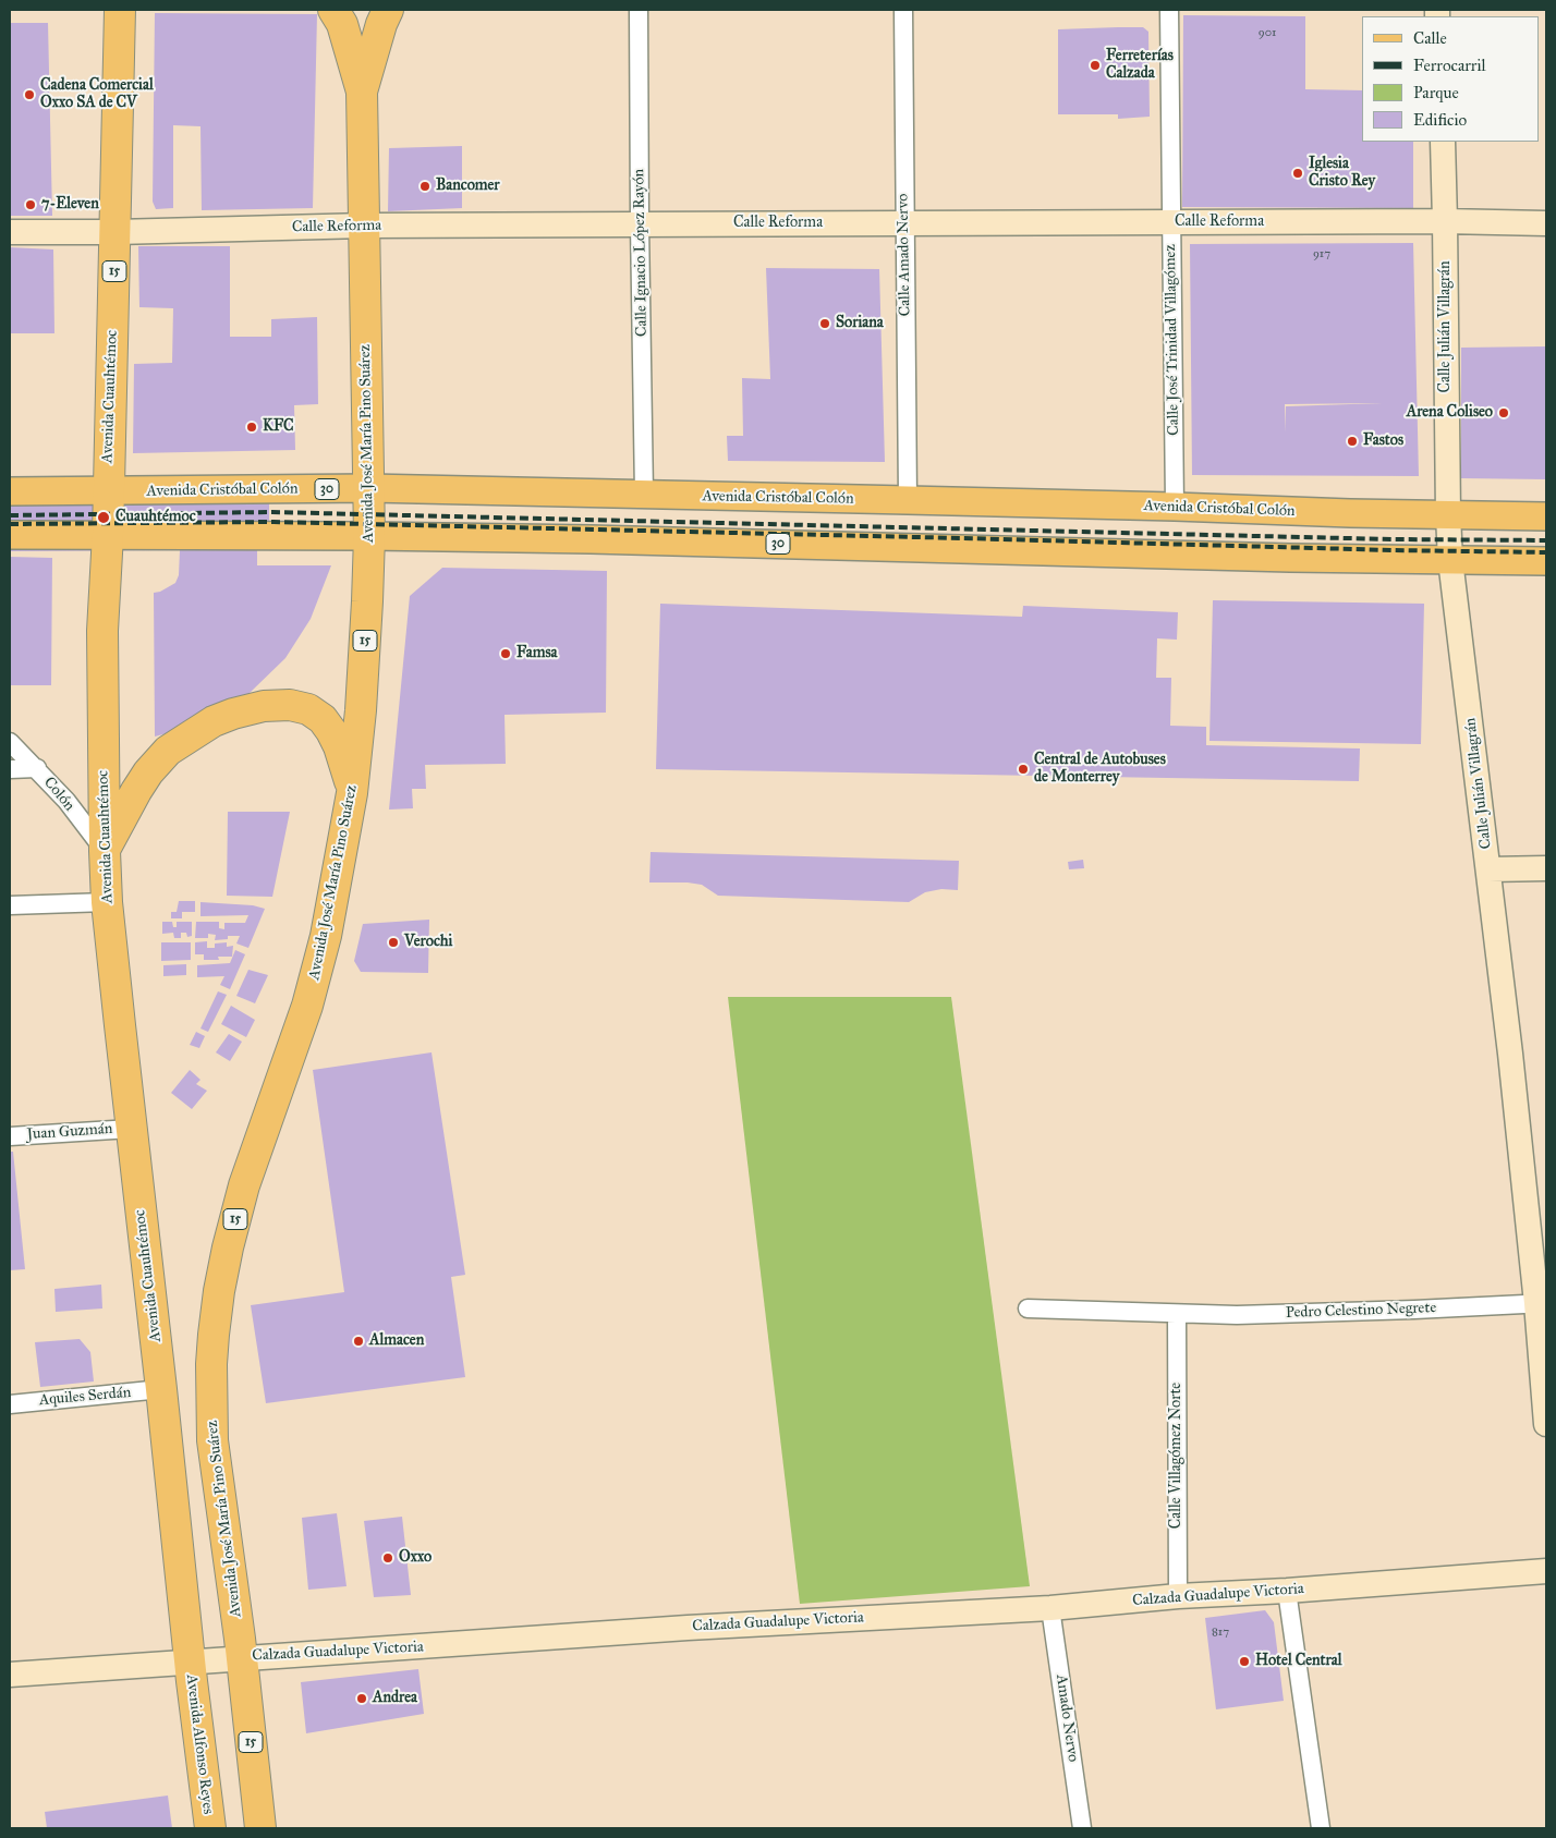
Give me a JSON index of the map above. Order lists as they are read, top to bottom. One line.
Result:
{"streets":{"highway":["15","Avenida Cuauhtémoc","Avenida José María Pino Suárez","Avenida Alfonso Reyes"],"main road":["30","Avenida Cristóbal Colón"],"street":["Calle Reforma","Calle Ignacio López Rayón","Calle Amado Nervo","Calle Julián Villagrán","Calle José Trinidad Villagómez","Colón","Juan Guzmán","Pedro Celestino Negrete","Aquiles Serdán","Calle Villagómez Norte","Calzada Guadalupe Victoria","Amado Nervo"]},"crossings":[["Calle Reforma","Calle Ignacio López Rayón"],["Calle Reforma","Calle Amado Nervo"],["Calle Reforma","Calle Julián Villagrán"],["Calle Reforma","Calle José Trinidad Villagómez"],["Calle Reforma","Avenida Cuauhtémoc"],["Calle Reforma","Avenida José María Pino Suárez"],["Calle Ignacio López Rayón","Avenida Cristóbal Colón"],["Calle Amado Nervo","Avenida Cristóbal Colón"],["15","Avenida José María Pino Suárez"],["15","Calzada Guadalupe Victoria"],["Calle Julián Villagrán","30"],["Calle Julián Villagrán","Avenida Cristóbal Colón"],["Calle Julián Villagrán","Pedro Celestino Negrete"],["Calle José Trinidad Villagómez","Avenida Cristóbal Colón"],["Avenida Cuauhtémoc","30"],["Avenida Cuauhtémoc","Avenida Cristóbal Colón"],["Avenida Cuauhtémoc","Colón"],["Avenida Cuauhtémoc","Juan Guzmán"],["Avenida Cuauhtémoc","Aquiles Serdán"],["Avenida Cuauhtémoc","Calzada Guadalupe Victoria"],["Avenida Cuauhtémoc","Avenida Alfonso Reyes"],["Avenida José María Pino Suárez","30"],["Avenida José María Pino Suárez","Avenida Cristóbal Colón"],["Avenida José María Pino Suárez","Calzada Guadalupe Victoria"],["Pedro Celestino Negrete","Calle Villagómez Norte"],["Calle Villagómez Norte","Calzada Guadalupe Victoria"],["Calzada Guadalupe Victoria","Amado Nervo"],["Calzada Guadalupe Victoria","Avenida Alfonso Reyes"]],"places":["Ferreterías Calzada","Cadena Comercial Oxxo SA de CV","Iglesia Cristo Rey","Bancomer","7-Eleven","Soriana","Arena Coliseo","KFC","Fastos","Cuauhtémoc","Famsa","Central de Autobuses de Monterrey","Verochi","Almacen","Oxxo","Hotel Central","Andrea"],"house_numbers":["901","917","817"],"legend":["Calle","Ferrocarril","Parque","Edificio"]}
